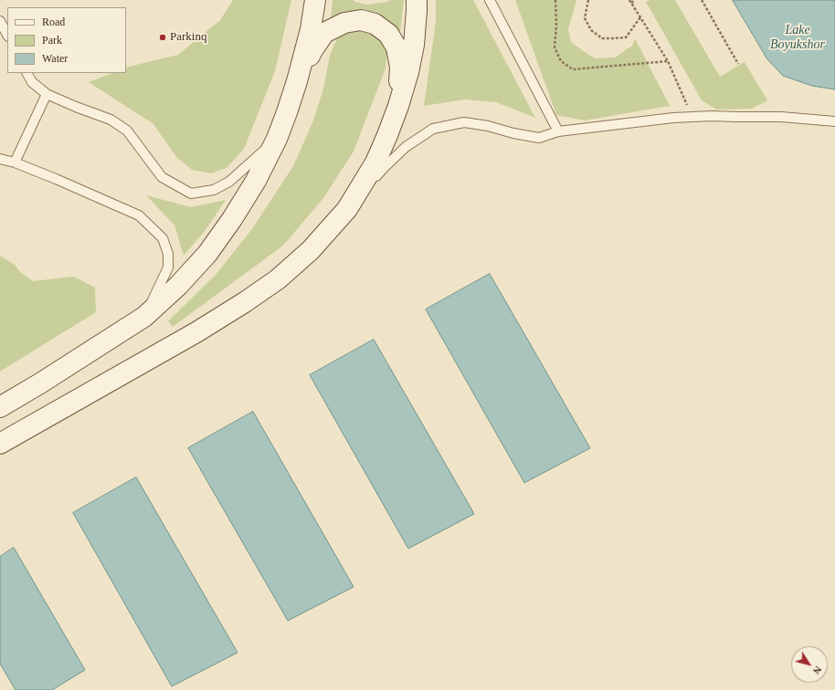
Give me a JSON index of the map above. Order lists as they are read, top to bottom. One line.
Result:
{"water":["Lake Boyukshor"],"places":["Parkinq"],"legend":["Road","Park","Water"],"north":"bottom right"}
